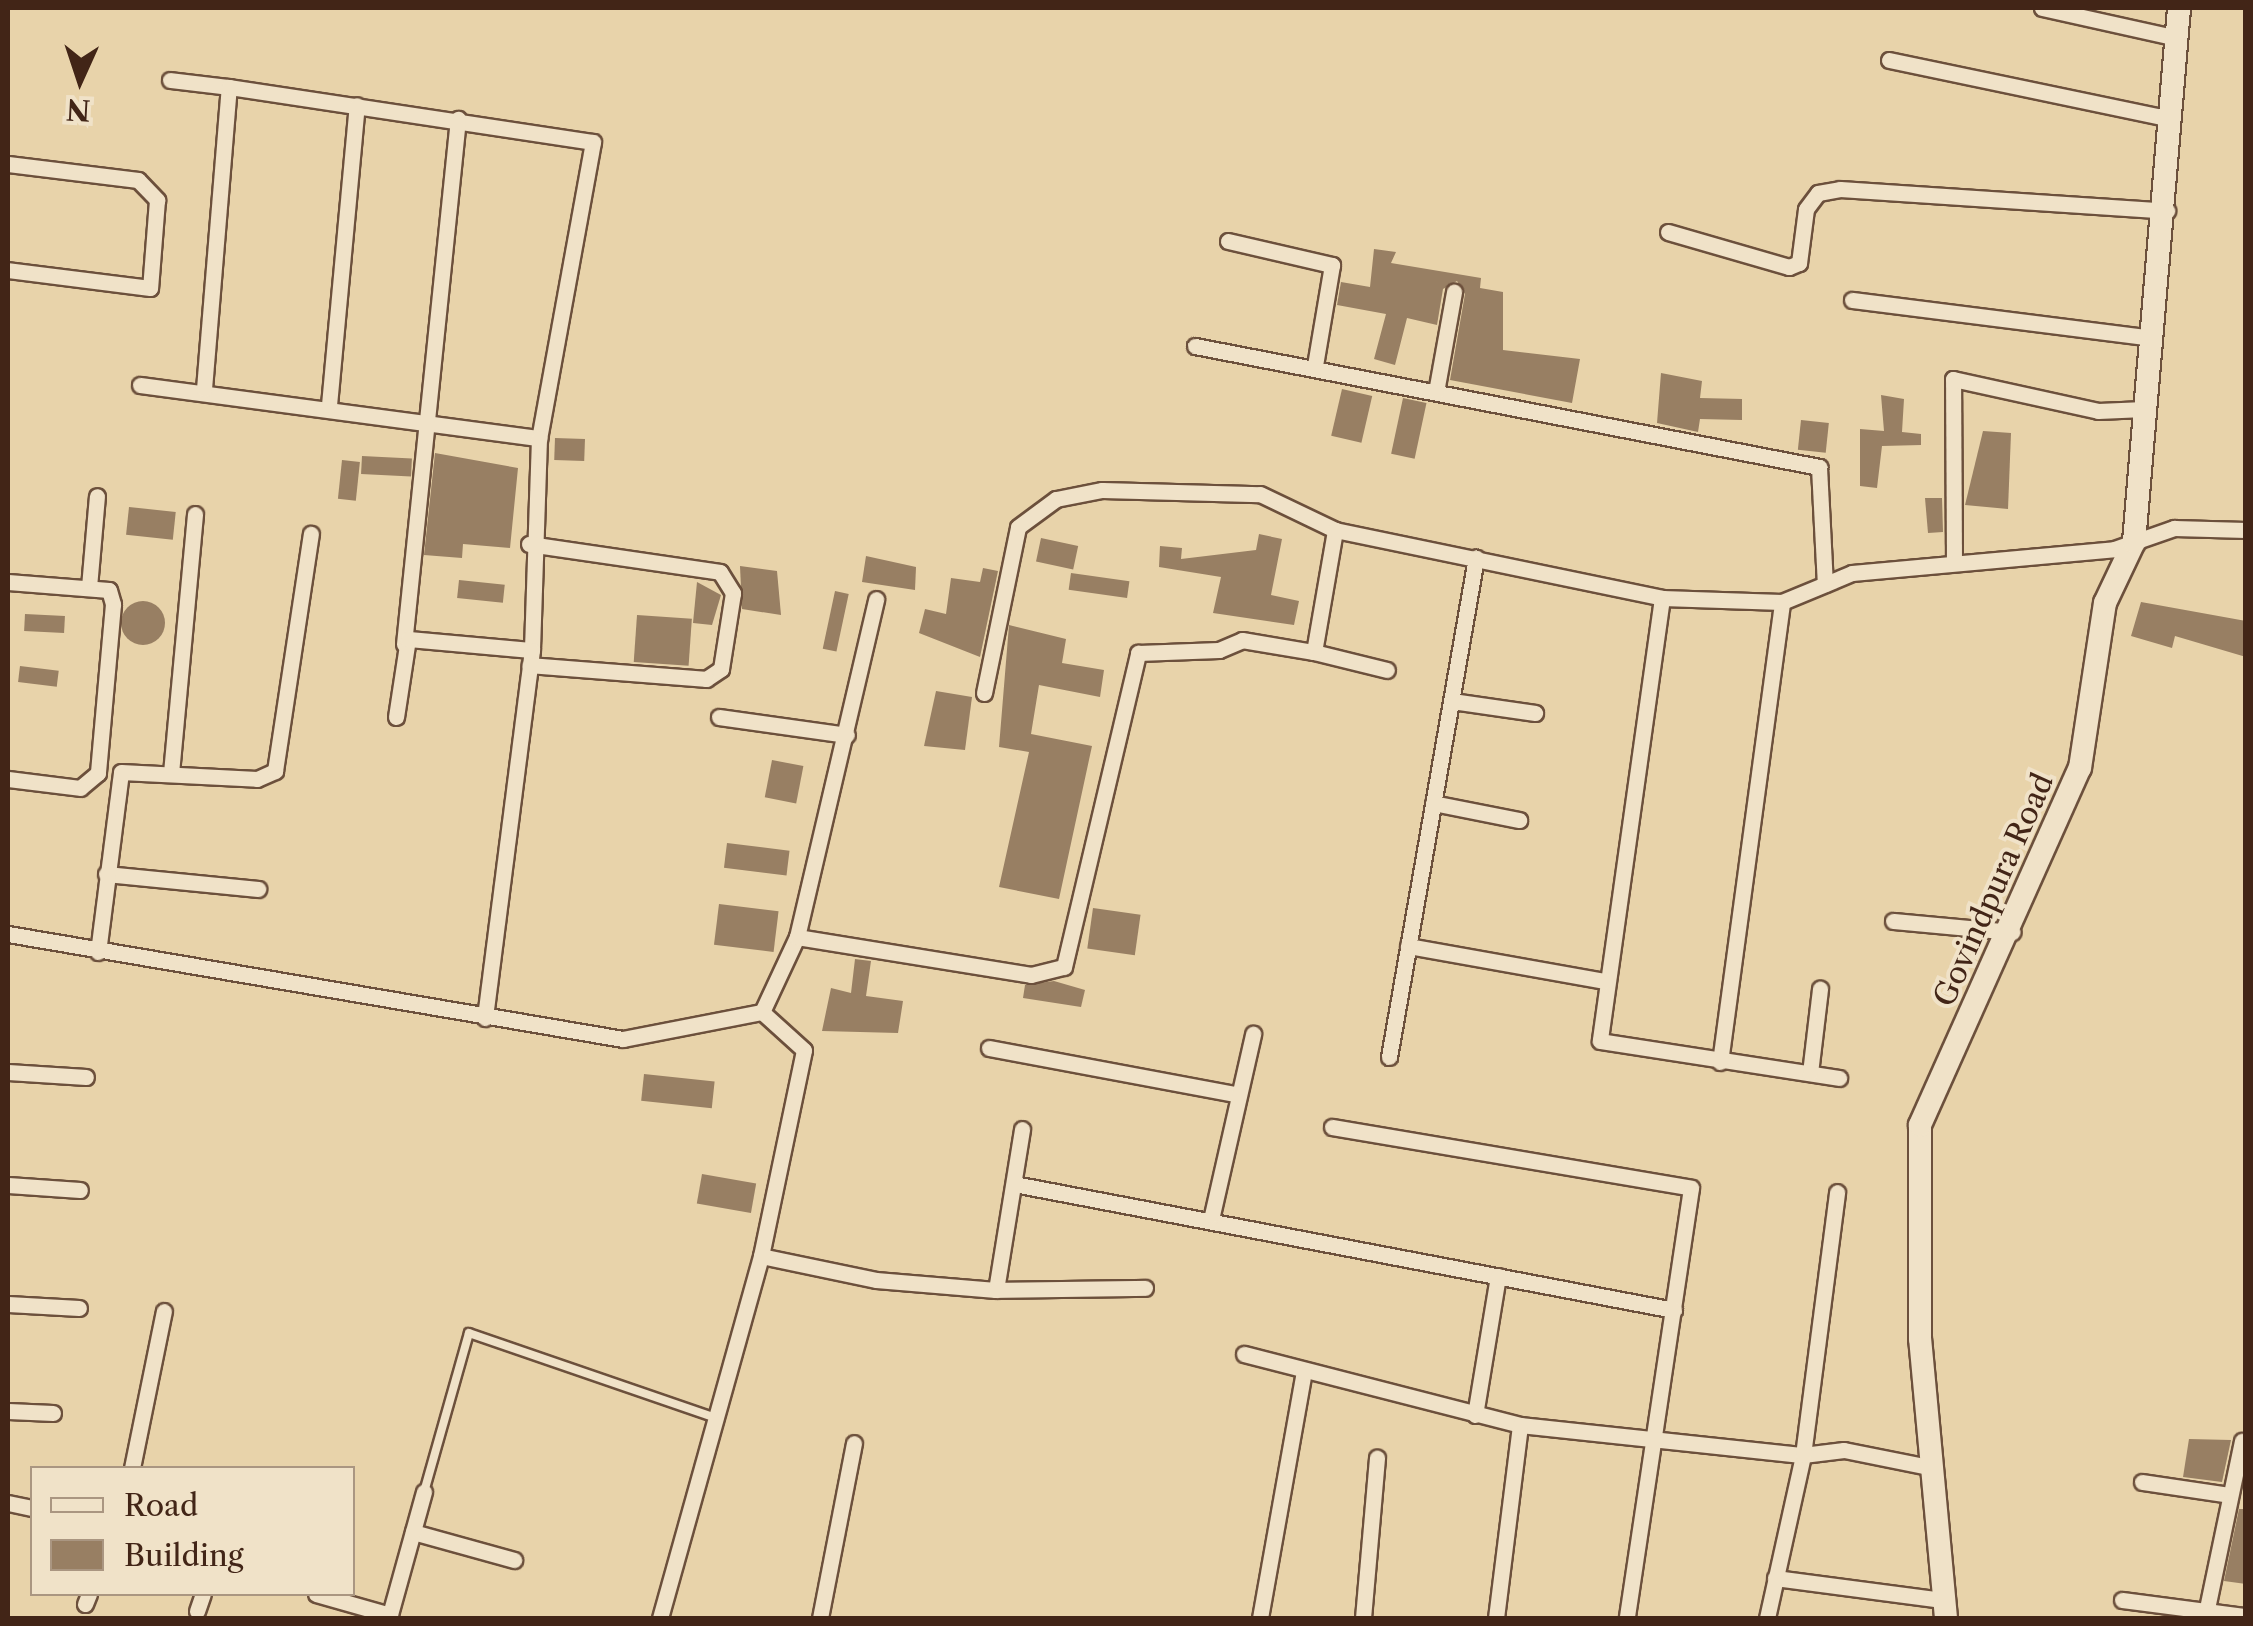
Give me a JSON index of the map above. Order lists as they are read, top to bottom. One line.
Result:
{"streets":{"street":["Govindpura Road"]},"legend":["Road","Building"],"north":"bottom"}
